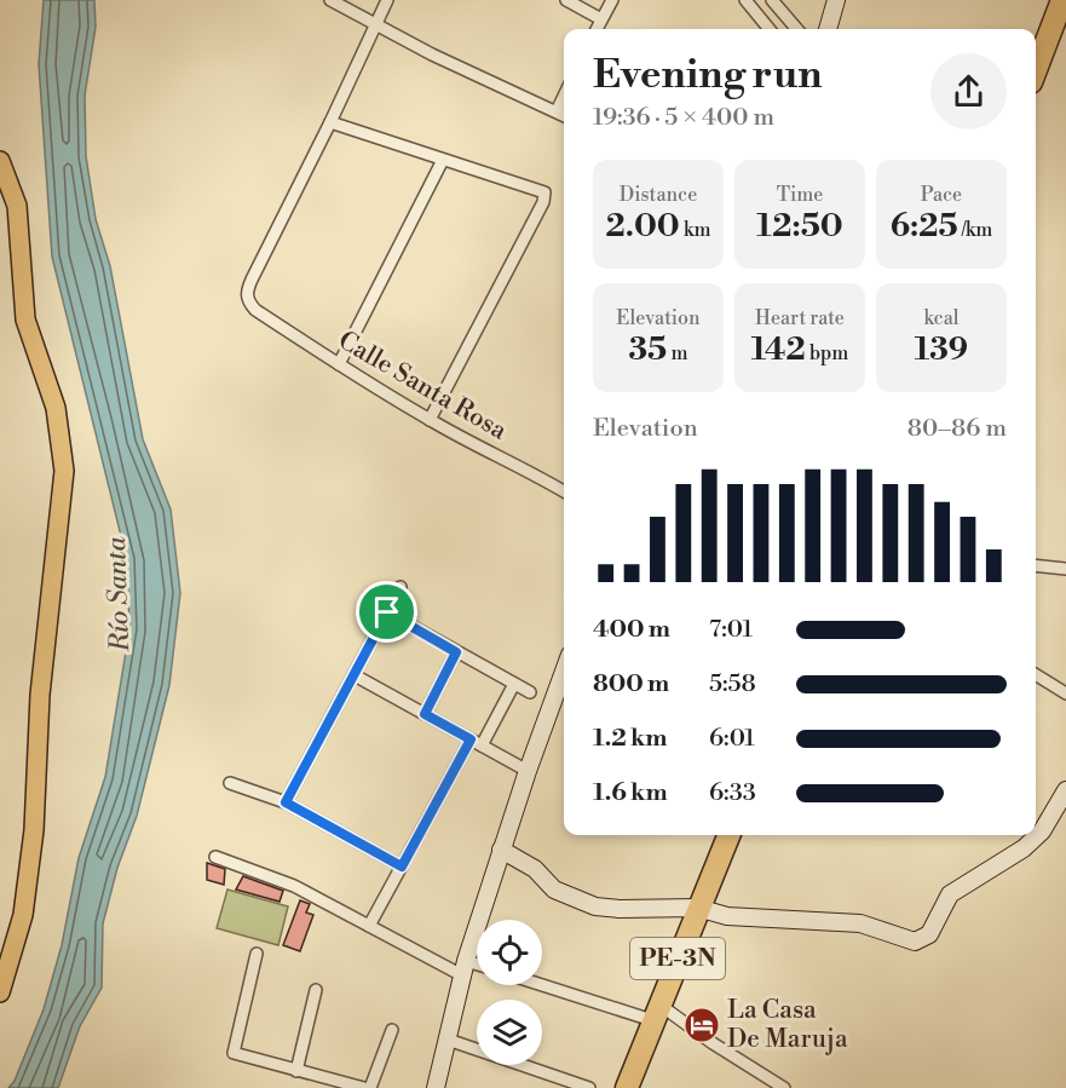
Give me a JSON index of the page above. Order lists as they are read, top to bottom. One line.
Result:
{"streets":{"highway":["PE-3N"],"street":["Calle Santa Rosa"]},"water":["Río Santa"],"places":{"hotel":["La Casa De Maruja"]},"page":{"heading":["Evening run","19:36 · 5 × 400 m"],"stats":[["Distance","2.00 km"],["Time","12:50"],["Pace","6:25 /km"],["Elevation","35 m"],["Heart rate","142 bpm"],["kcal","139"]],"chart":["Elevation","80–86 m"],"list":[{"name":"400 m","note":"7:01"},{"name":"800 m","note":"5:58"},{"name":"1.2 km","note":"6:01"},{"name":"1.6 km","note":"6:33"}]}}
